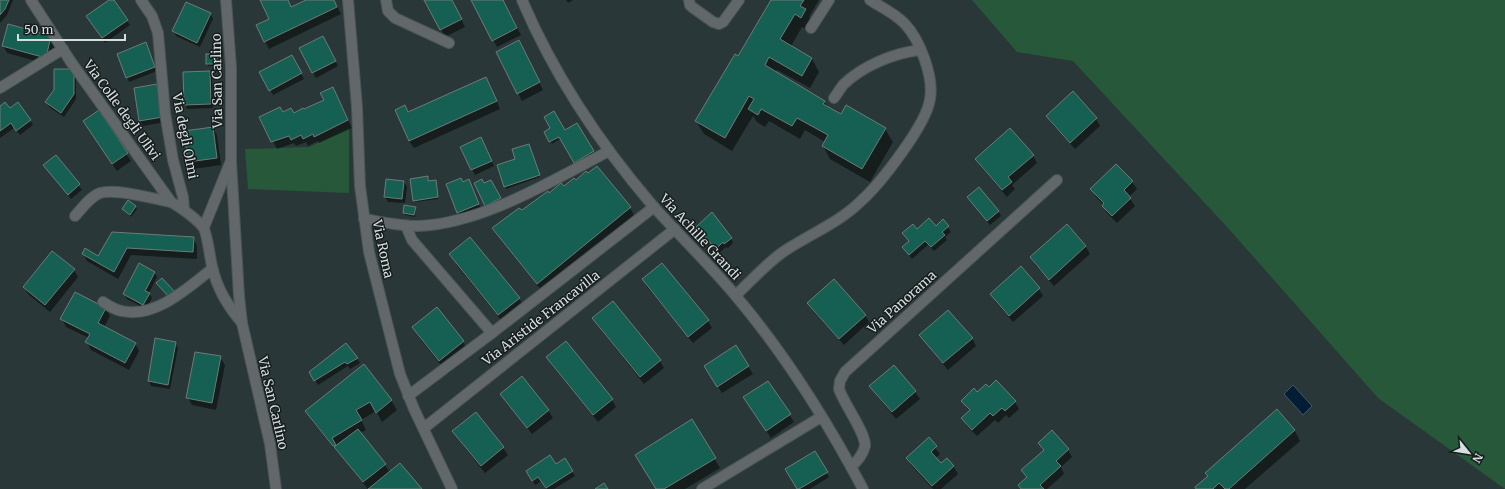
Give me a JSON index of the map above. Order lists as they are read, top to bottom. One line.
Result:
{"streets":{"street":["Via San Carlino","Via Colle degli Ulivi","Via degli Olmi","Via Achille Grandi","Via Roma","Via Panorama","Via Aristide Francavilla"]},"crossings":[["Via Colle degli Ulivi","Via degli Olmi"],["Via Achille Grandi","Via Panorama"],["Via Achille Grandi","Via Aristide Francavilla"],["Via Roma","Via Aristide Francavilla"]],"scale_bar":"50 m","north":"bottom right"}
